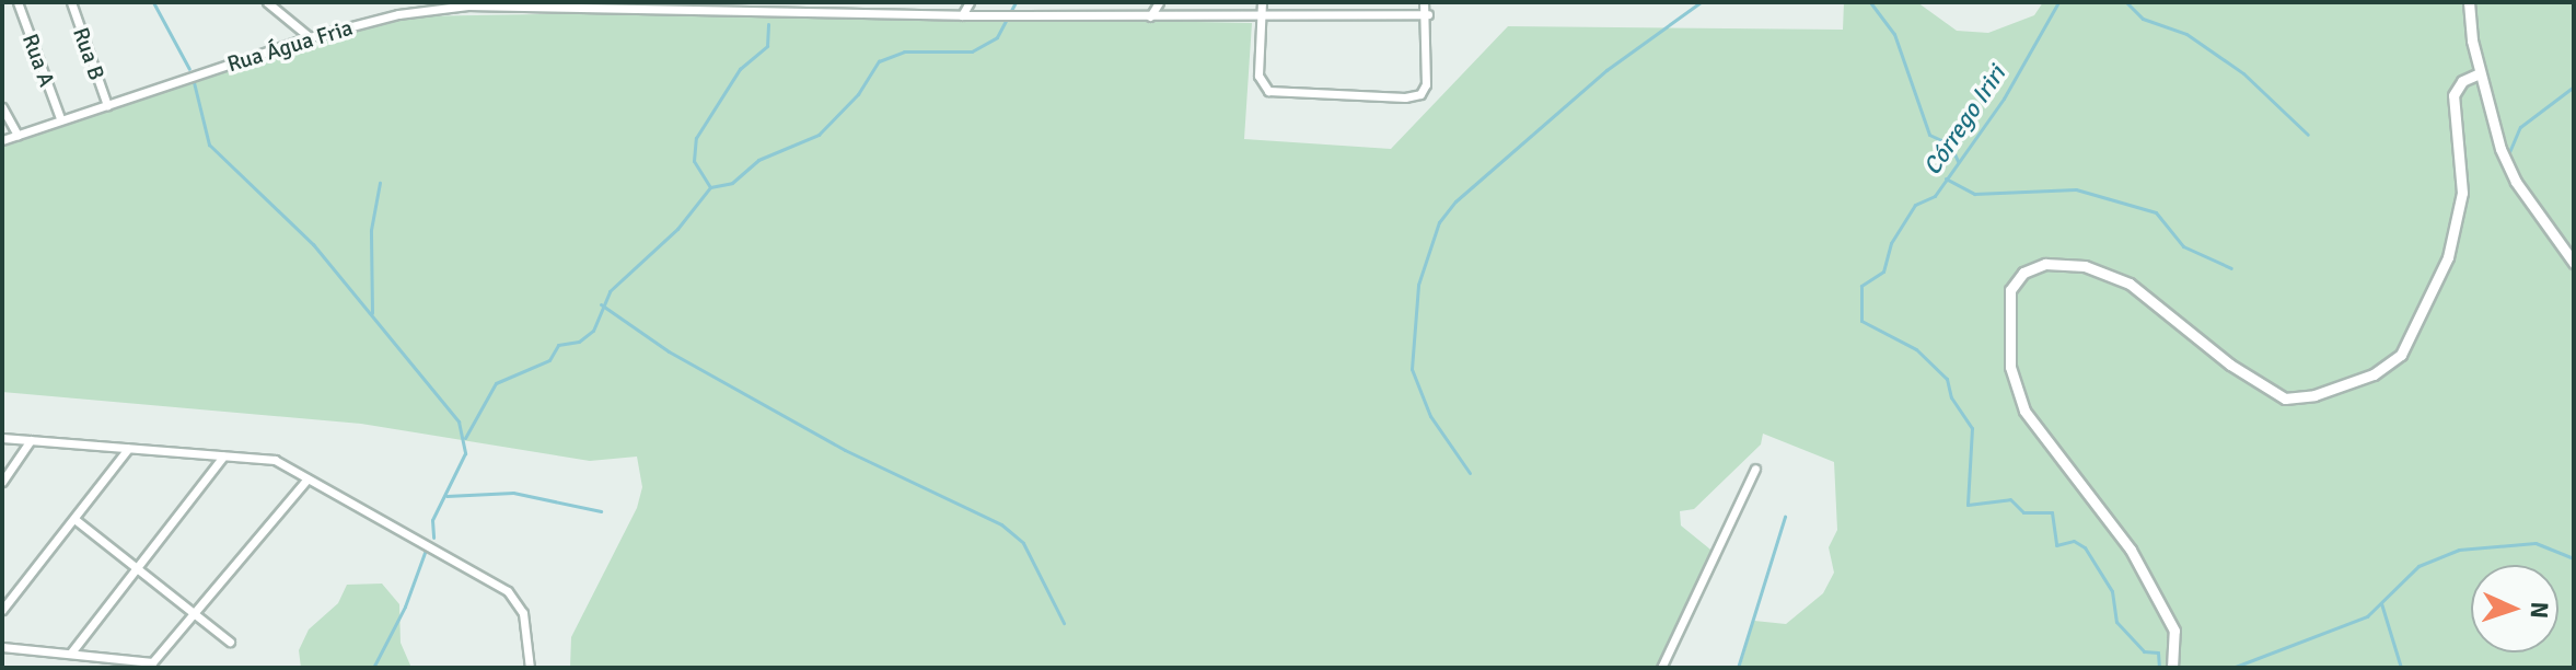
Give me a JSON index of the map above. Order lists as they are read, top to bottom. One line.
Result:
{"streets":{"street":["Rua Água Fria","Rua B","Rua A"]},"crossings":[["Rua Água Fria","Rua B"],["Rua Água Fria","Rua A"]],"water":["Córrego Iriri"],"north":"right"}
